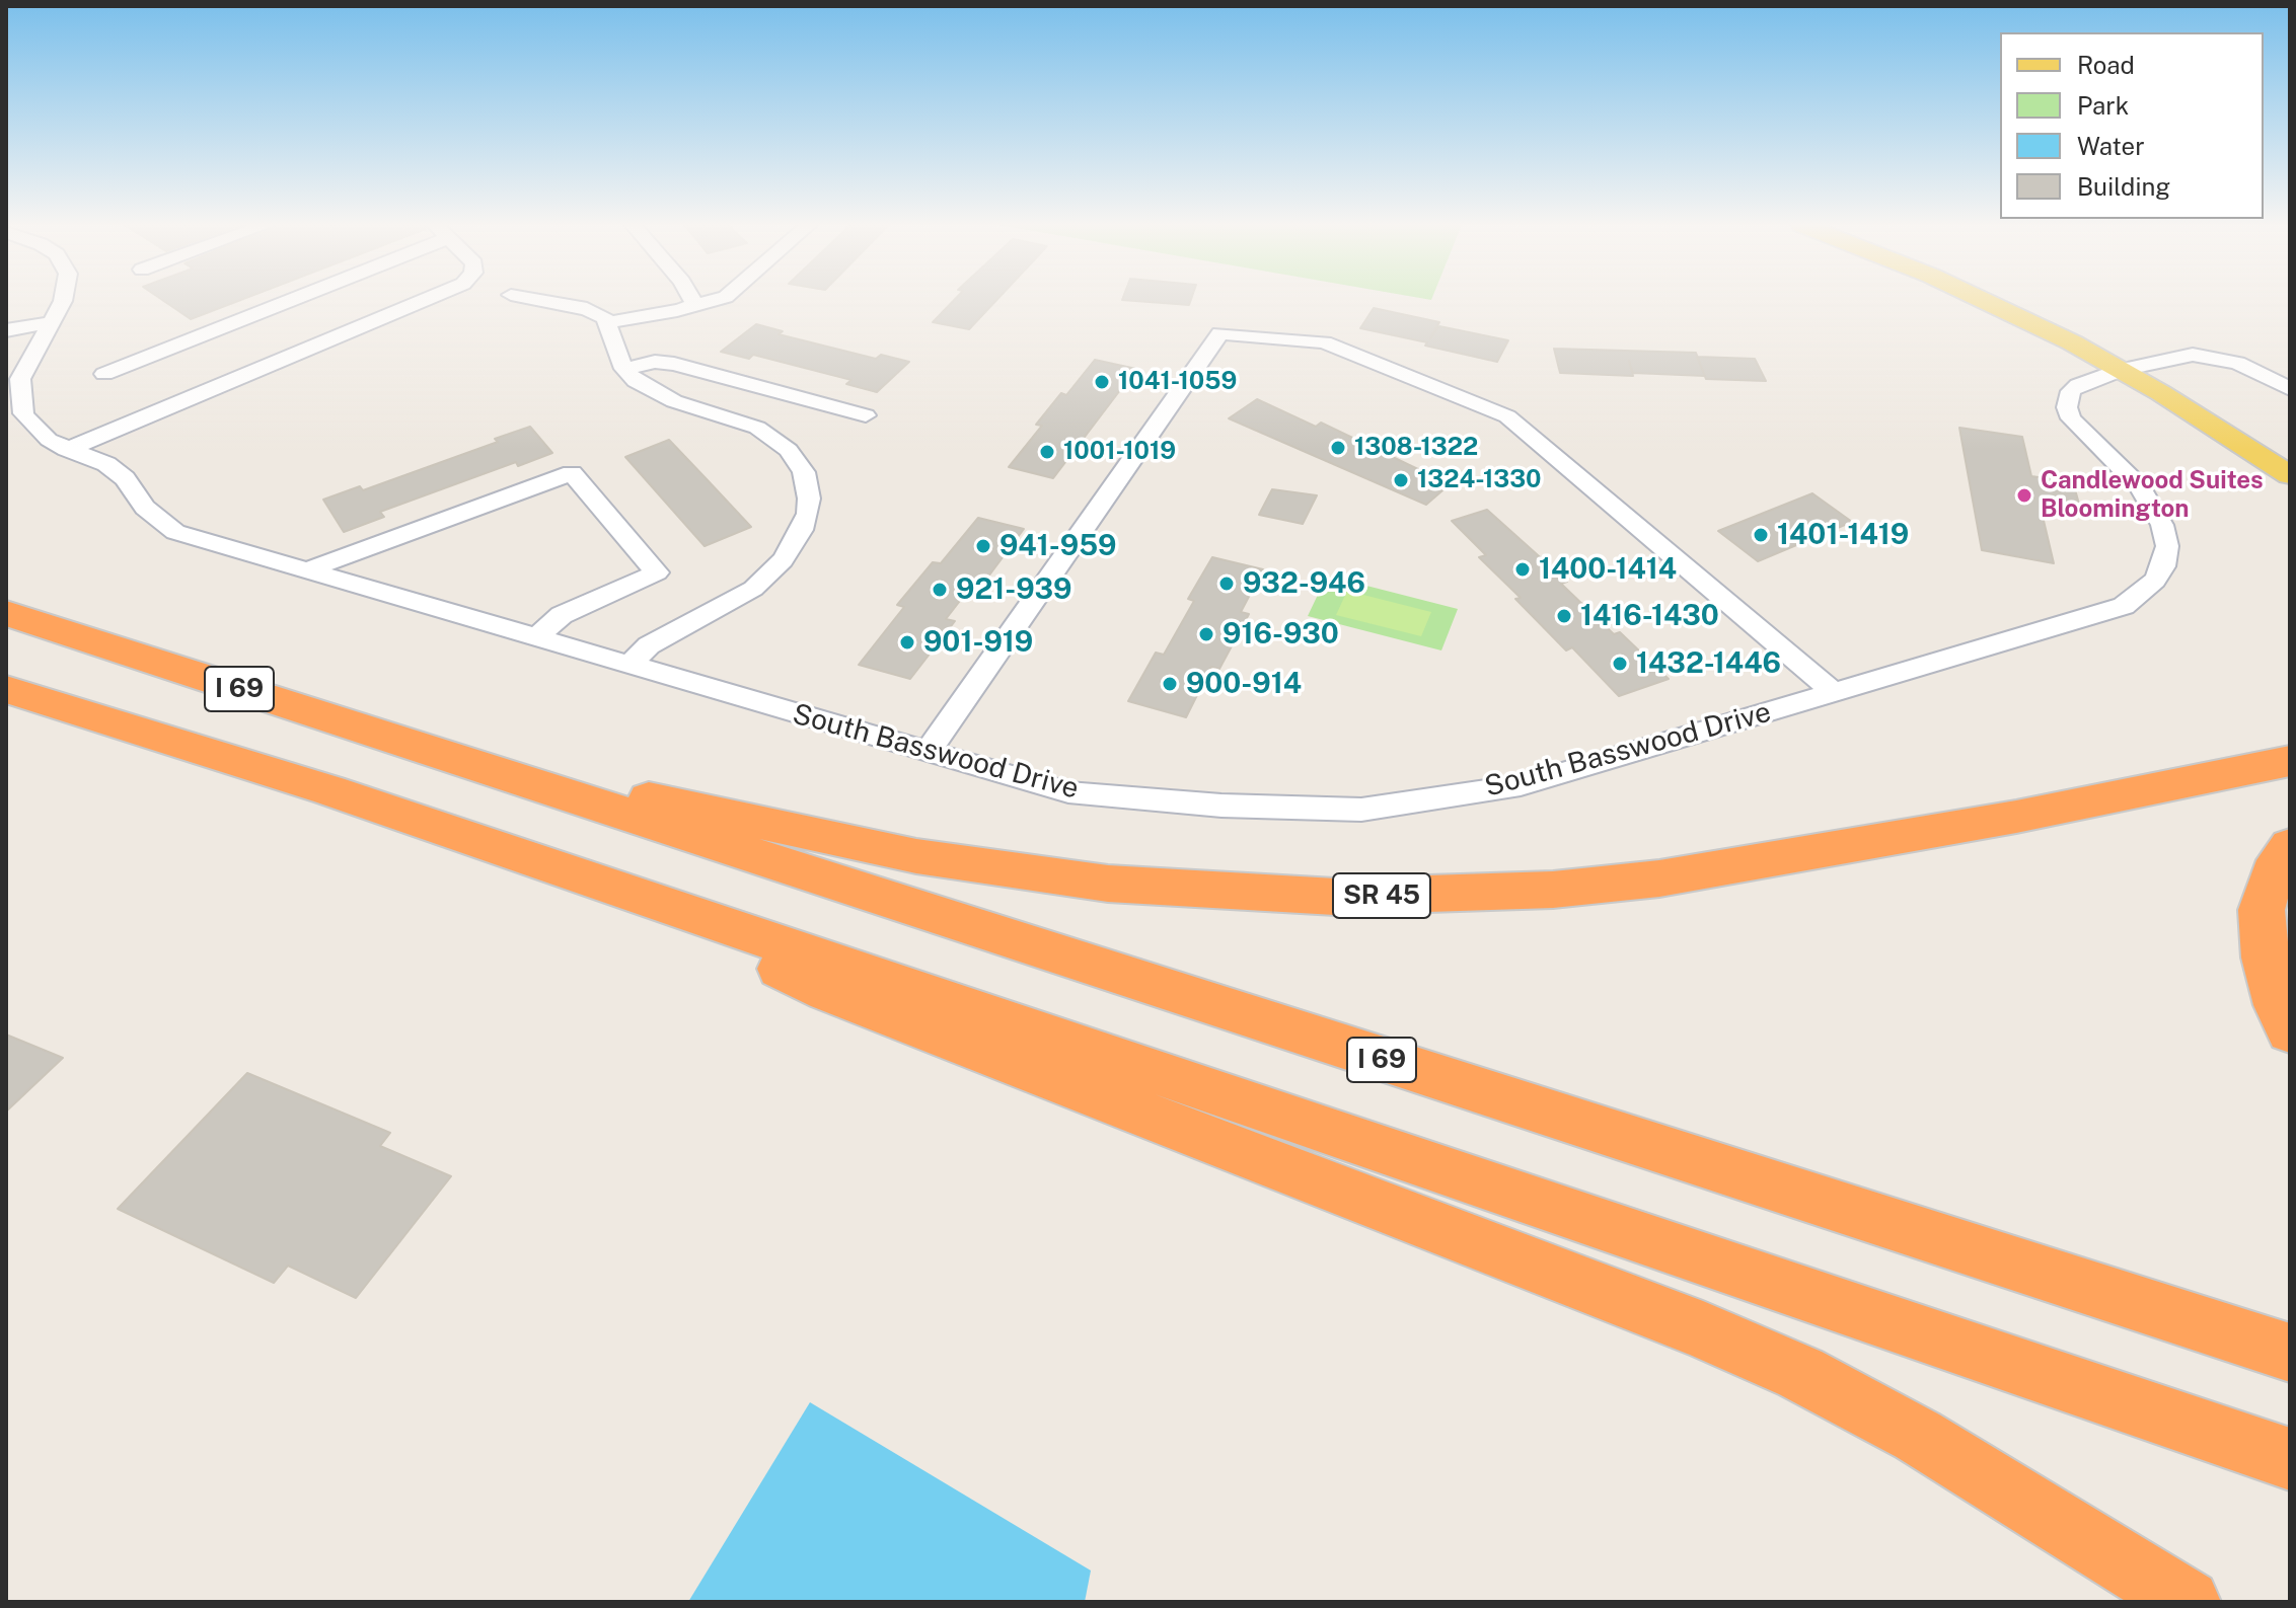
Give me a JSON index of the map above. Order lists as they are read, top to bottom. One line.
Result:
{"streets":{"highway":["I 69","SR 45"],"street":["South Basswood Drive"]},"crossings":[["I 69","SR 45"]],"places":["1041-1059","1308-1322","1001-1019","1324-1330","Candlewood Suites Bloomington","1401-1419","941-959","1400-1414","932-946","921-939","1416-1430","916-930","901-919","1432-1446","900-914"],"legend":["Road","Park","Water","Building"]}
